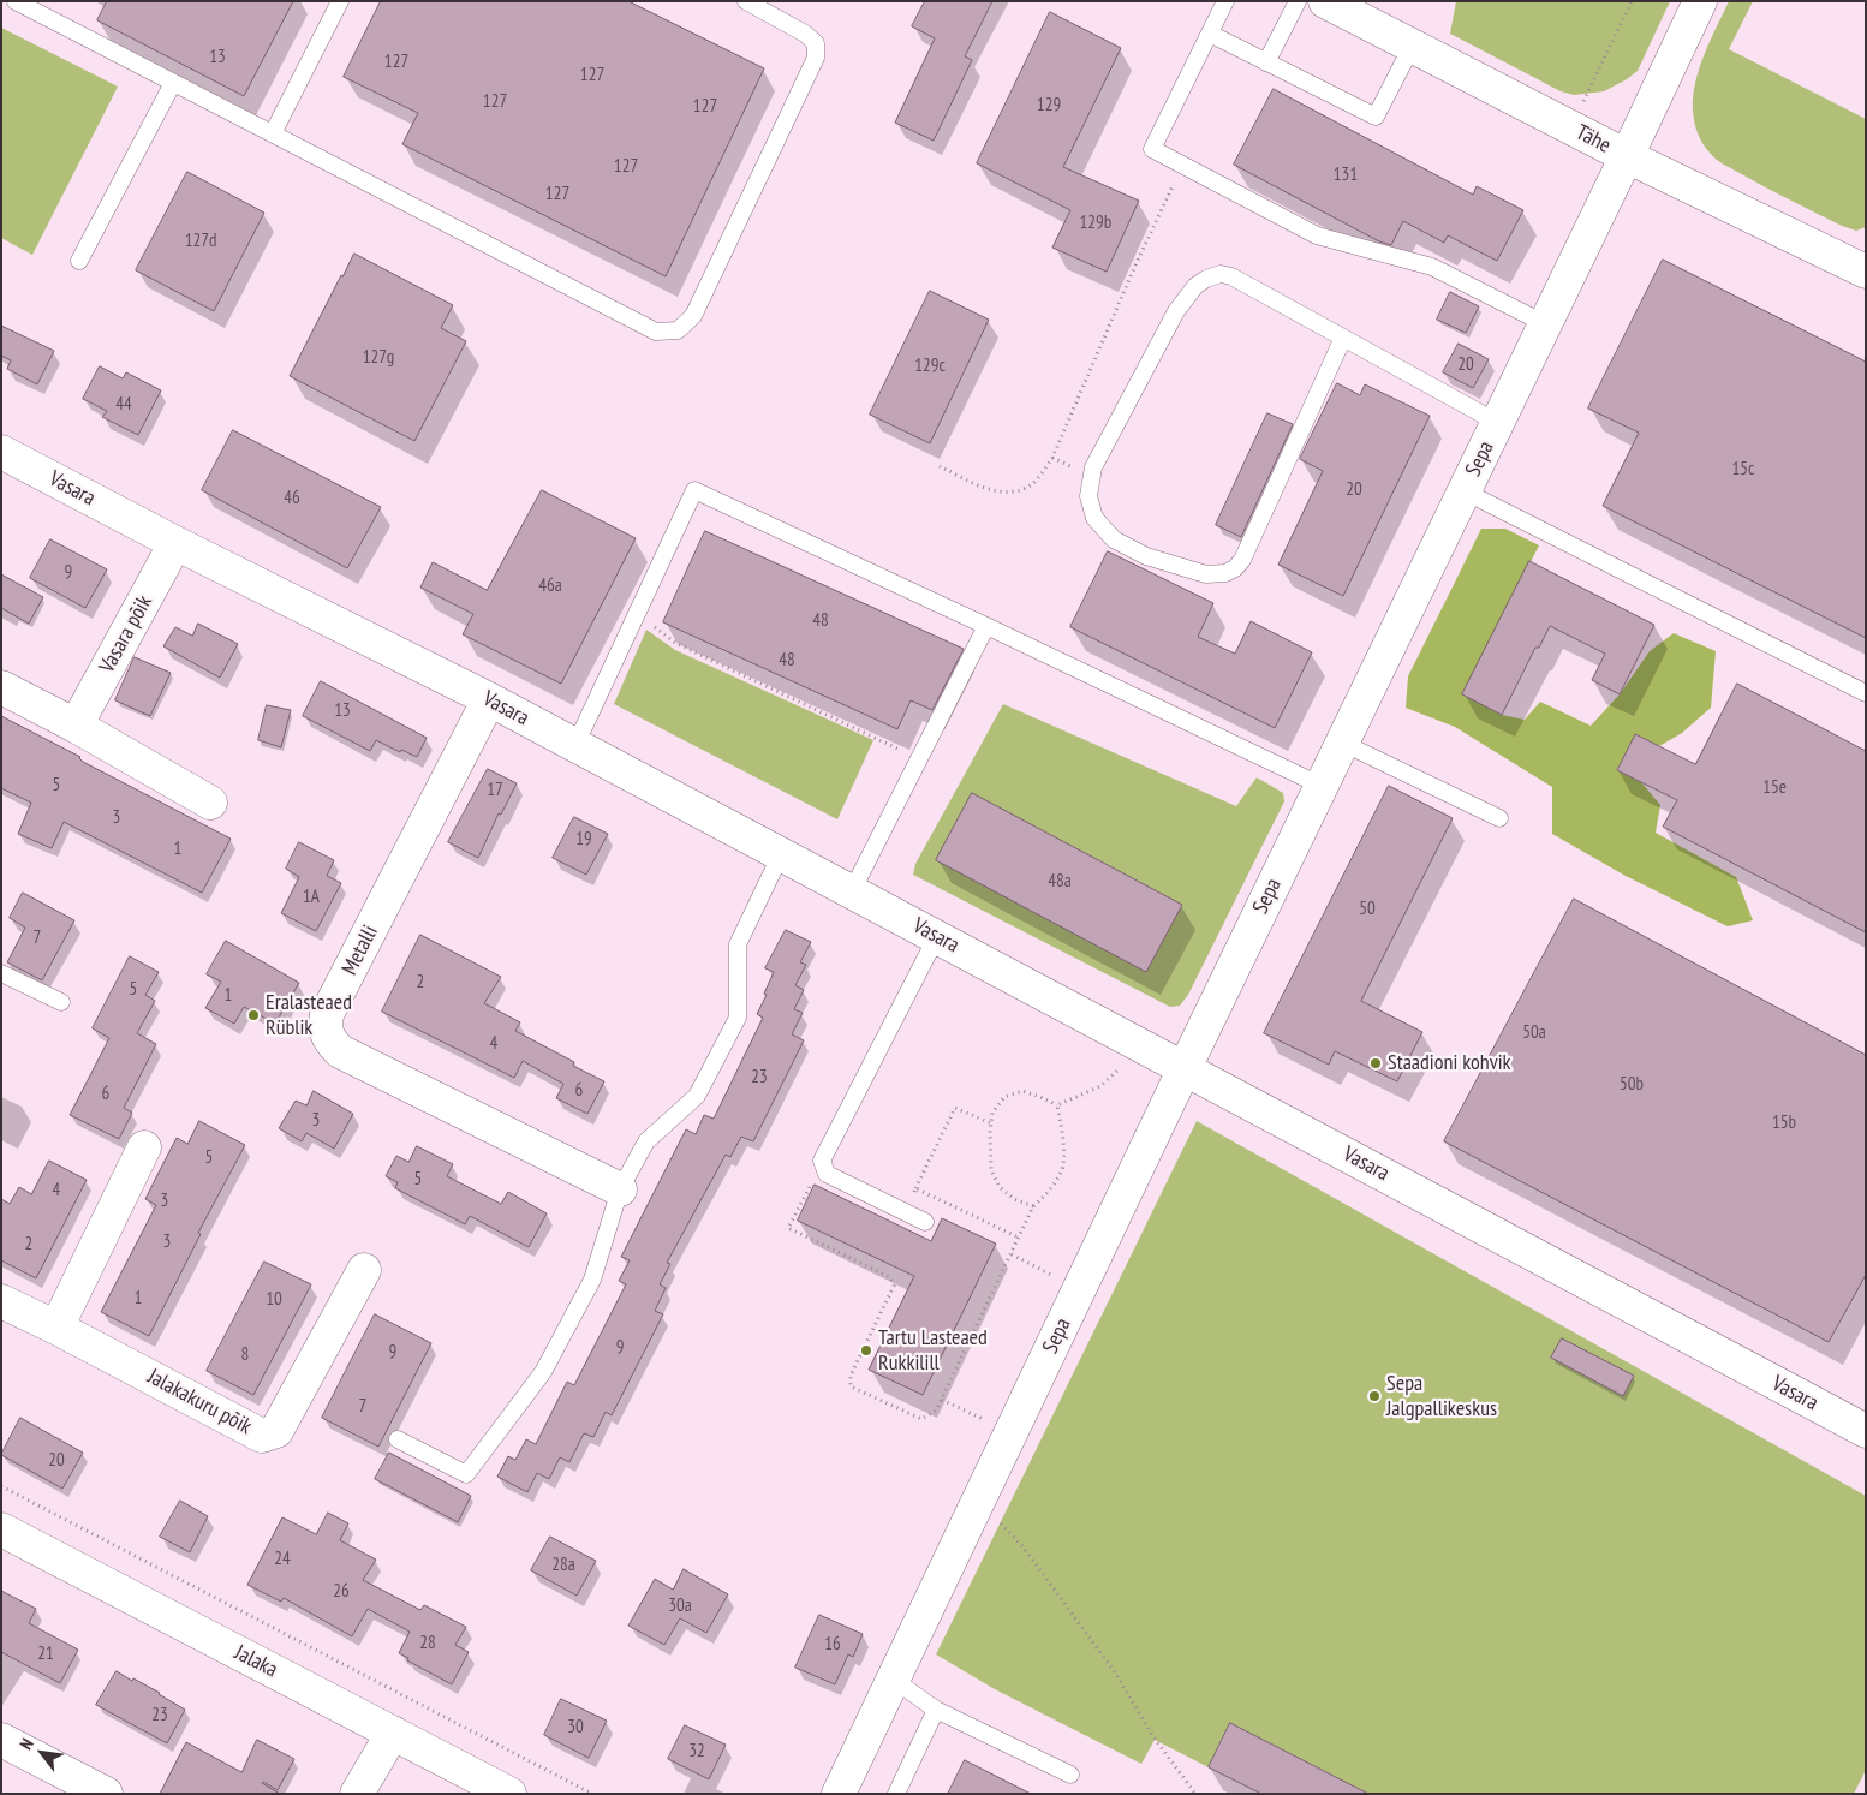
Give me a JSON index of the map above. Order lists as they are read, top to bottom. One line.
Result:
{"streets":{"street":["Tähe","Sepa","Vasara","Vasara põik","Metalli","Jalakakuru põik","Jalaka"]},"crossings":[["Tähe","Sepa"],["Sepa","Vasara"],["Vasara","Vasara põik"],["Vasara","Metalli"]],"places":["Eralasteaed Rüblik","Staadioni kohvik","Tartu Lasteaed Rukkilill","Sepa Jalgpallikeskus"],"house_numbers":["13","127","127","127","129","127","127","131","127","129b","127d","127g","20","129c","44","15c","20","46","9","46a","48","48","13","5","15e","17","3","19","1","48a","1A","50","7","2","5","1","50a","4","23","50b","6","6","3","15b","5","5","4","3","3","2","1","10","9","9","8","7","20","24","28a","26","30a","28","16","21","23","30","32"],"north":"top left"}
